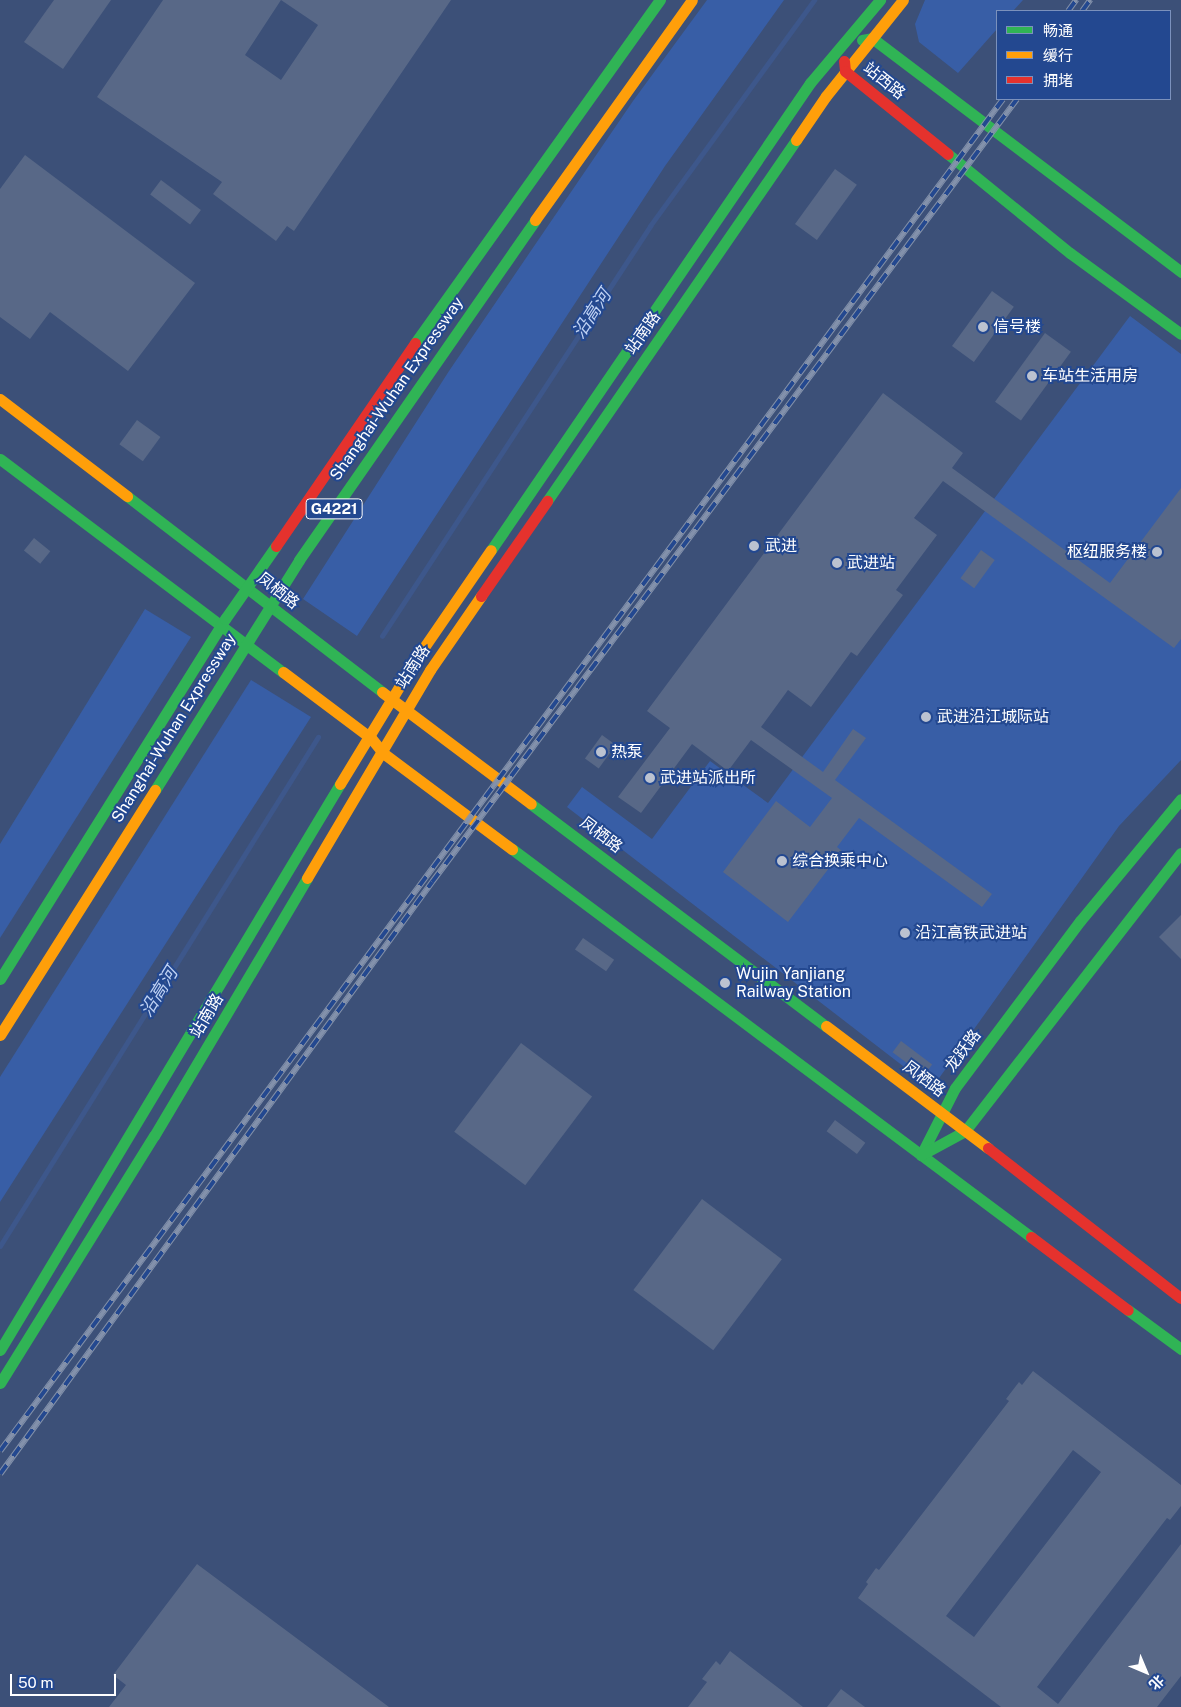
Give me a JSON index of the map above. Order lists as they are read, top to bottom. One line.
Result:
{"streets":{"main road":["站西路","站南路","Shanghai-Wuhan Expressway","G4221","凤栖路","龙跃路"]},"crossings":[["站西路","站南路"],["站南路","凤栖路"],["凤栖路","龙跃路"]],"water":["沿高河"],"places":["信号楼","车站生活用房","武进","枢纽服务楼","武进站","武进沿江城际站","热泵","武进站派出所","综合换乘中心","沿江高铁武进站","Wujin Yanjiang Railway Station"],"legend":["畅通","缓行","拥堵"],"scale_bar":"50 m","north":"bottom right"}
